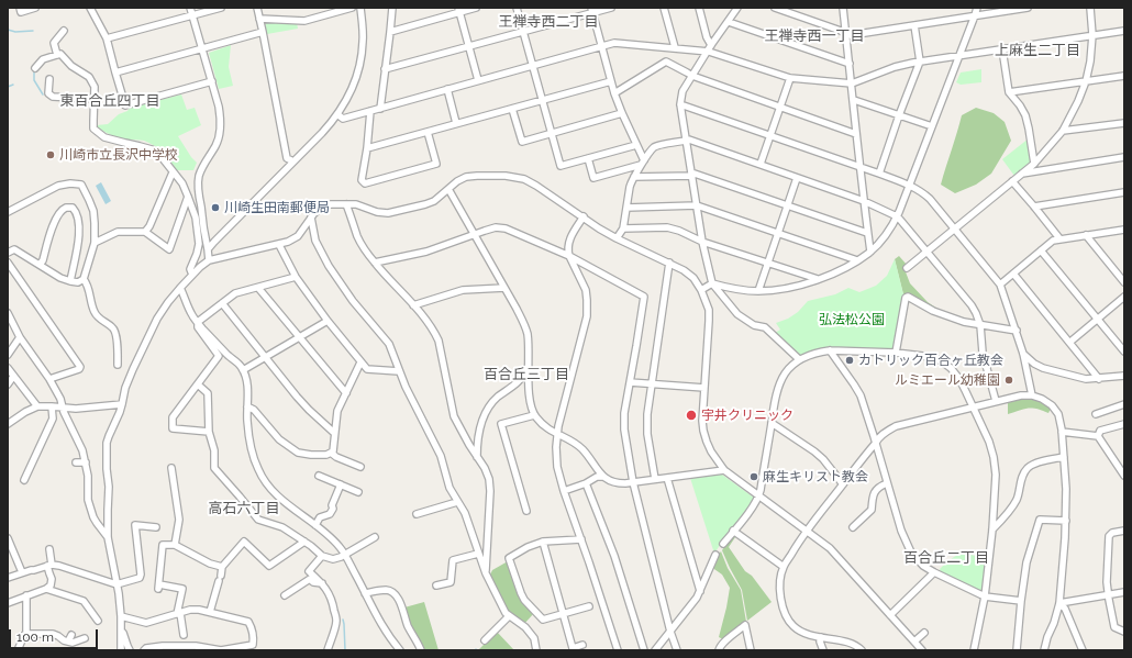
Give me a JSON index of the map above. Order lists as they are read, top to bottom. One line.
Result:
{"districts":["王禅寺西二丁目","王禅寺西一丁目","上麻生二丁目","東百合丘四丁目","百合丘三丁目","高石六丁目","百合丘二丁目"],"parks":["弘法松公園"],"places":["川崎市立長沢中学校","川崎生田南郵便局","カトリック百合ヶ丘教会","ルミエール幼稚園","宇井クリニック","麻生キリスト教会"],"scale_bar":"100 m"}
